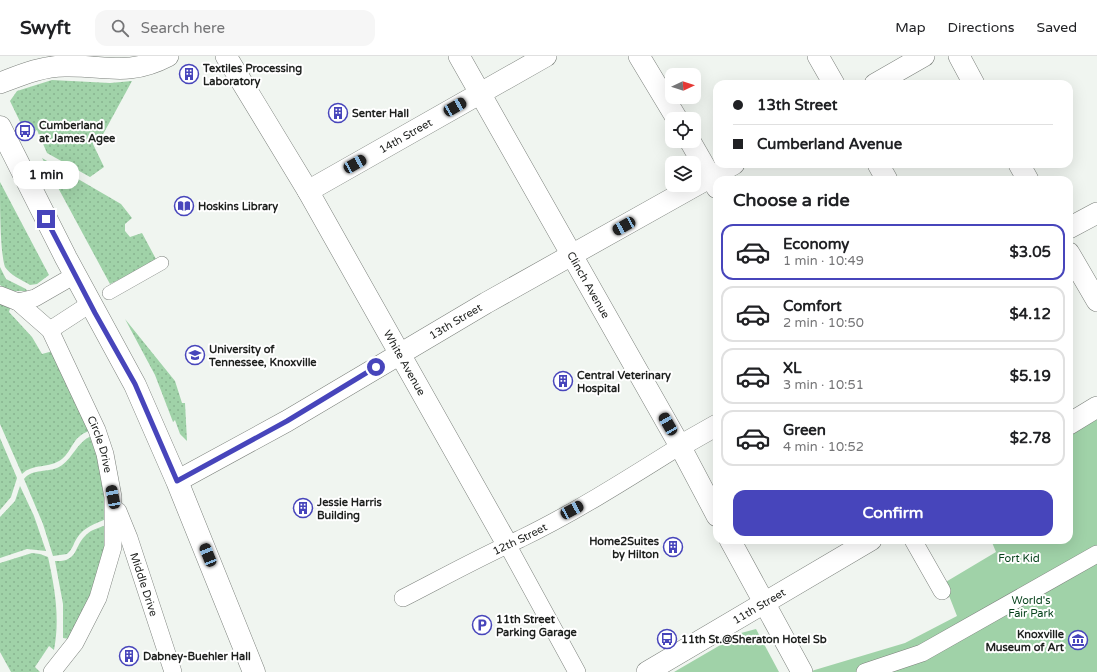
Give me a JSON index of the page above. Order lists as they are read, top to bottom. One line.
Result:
{"streets":{"street":["14th Street","Clinch Avenue","13th Street","White Avenue","Circle Drive","12th Street","Middle Drive","11th Street"]},"crossings":[["14th Street","Clinch Avenue"],["14th Street","White Avenue"],["Clinch Avenue","13th Street"],["Clinch Avenue","12th Street"],["13th Street","White Avenue"],["White Avenue","12th Street"],["Circle Drive","Middle Drive"]],"parks":["Fort Kid","World's Fair Park"],"places":{"building":["Textiles Processing Laboratory","Senter Hall","Central Veterinary Hospital","Jessie Harris Building","Home2Suites by Hilton","Dabney-Buehler Hall"],"bus stop":["Cumberland at James Agee","11th St.@Sheraton Hotel Sb"],"library":["Hoskins Library"],"school or university":["University of Tennessee, Knoxville"],"parking":["11th Street Parking Garage"],"museum":["Knoxville Museum of Art"]},"north":"right","page":{"header":"Swyft","search":"Search here","nav":["Map","Directions","Saved"],"banner":["13th Street","Cumberland Avenue"],"bubble":"1 min","heading":"Choose a ride","list":[{"name":"Economy","note":"1 min · 10:49","value":"$3.05"},{"name":"Comfort","note":"2 min · 10:50","value":"$4.12"},{"name":"XL","note":"3 min · 10:51","value":"$5.19"},{"name":"Green","note":"4 min · 10:52","value":"$2.78"}],"buttons":"Confirm"}}
